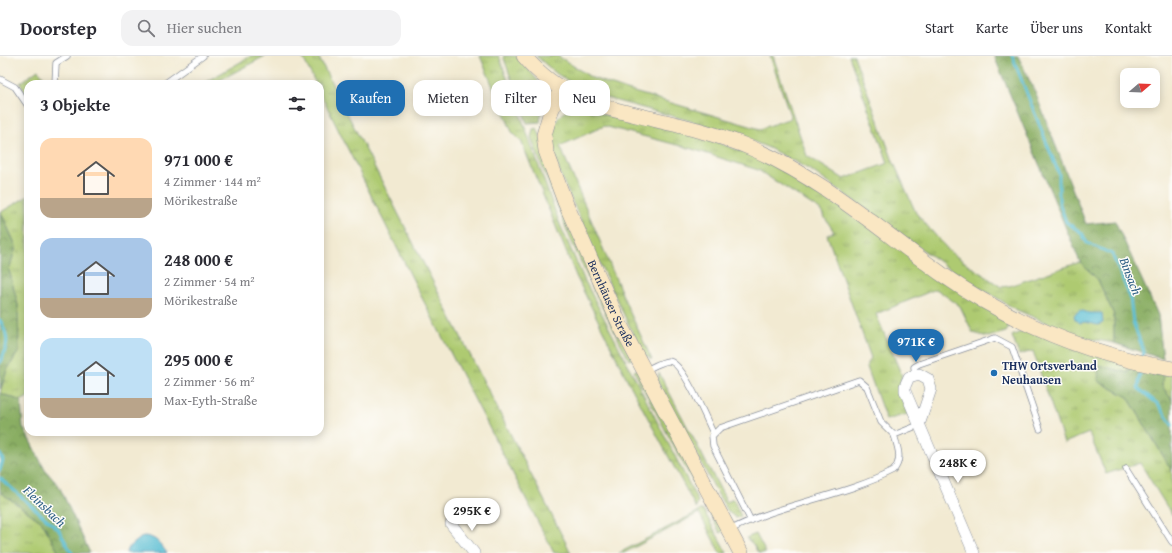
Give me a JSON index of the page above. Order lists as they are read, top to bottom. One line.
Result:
{"streets":{"main road":["Bernhäuser Straße"]},"water":["Binsach","Fleinsbach"],"places":["THW Ortsverband Neuhausen"],"north":"right","page":{"header":"Doorstep","search":"Hier suchen","nav":["Start","Karte","Über uns","Kontakt"],"chip":["Kaufen","Mieten","Filter","Neu"],"heading":"3 Objekte","list":[{"name":"971 000 €","note":"4 Zimmer · 144 m² · Mörikestraße"},{"name":"248 000 €","note":"2 Zimmer · 54 m² · Mörikestraße"},{"name":"295 000 €","note":"2 Zimmer · 56 m² · Max-Eyth-Straße"}],"price":["971K €","248K €","295K €"]}}
